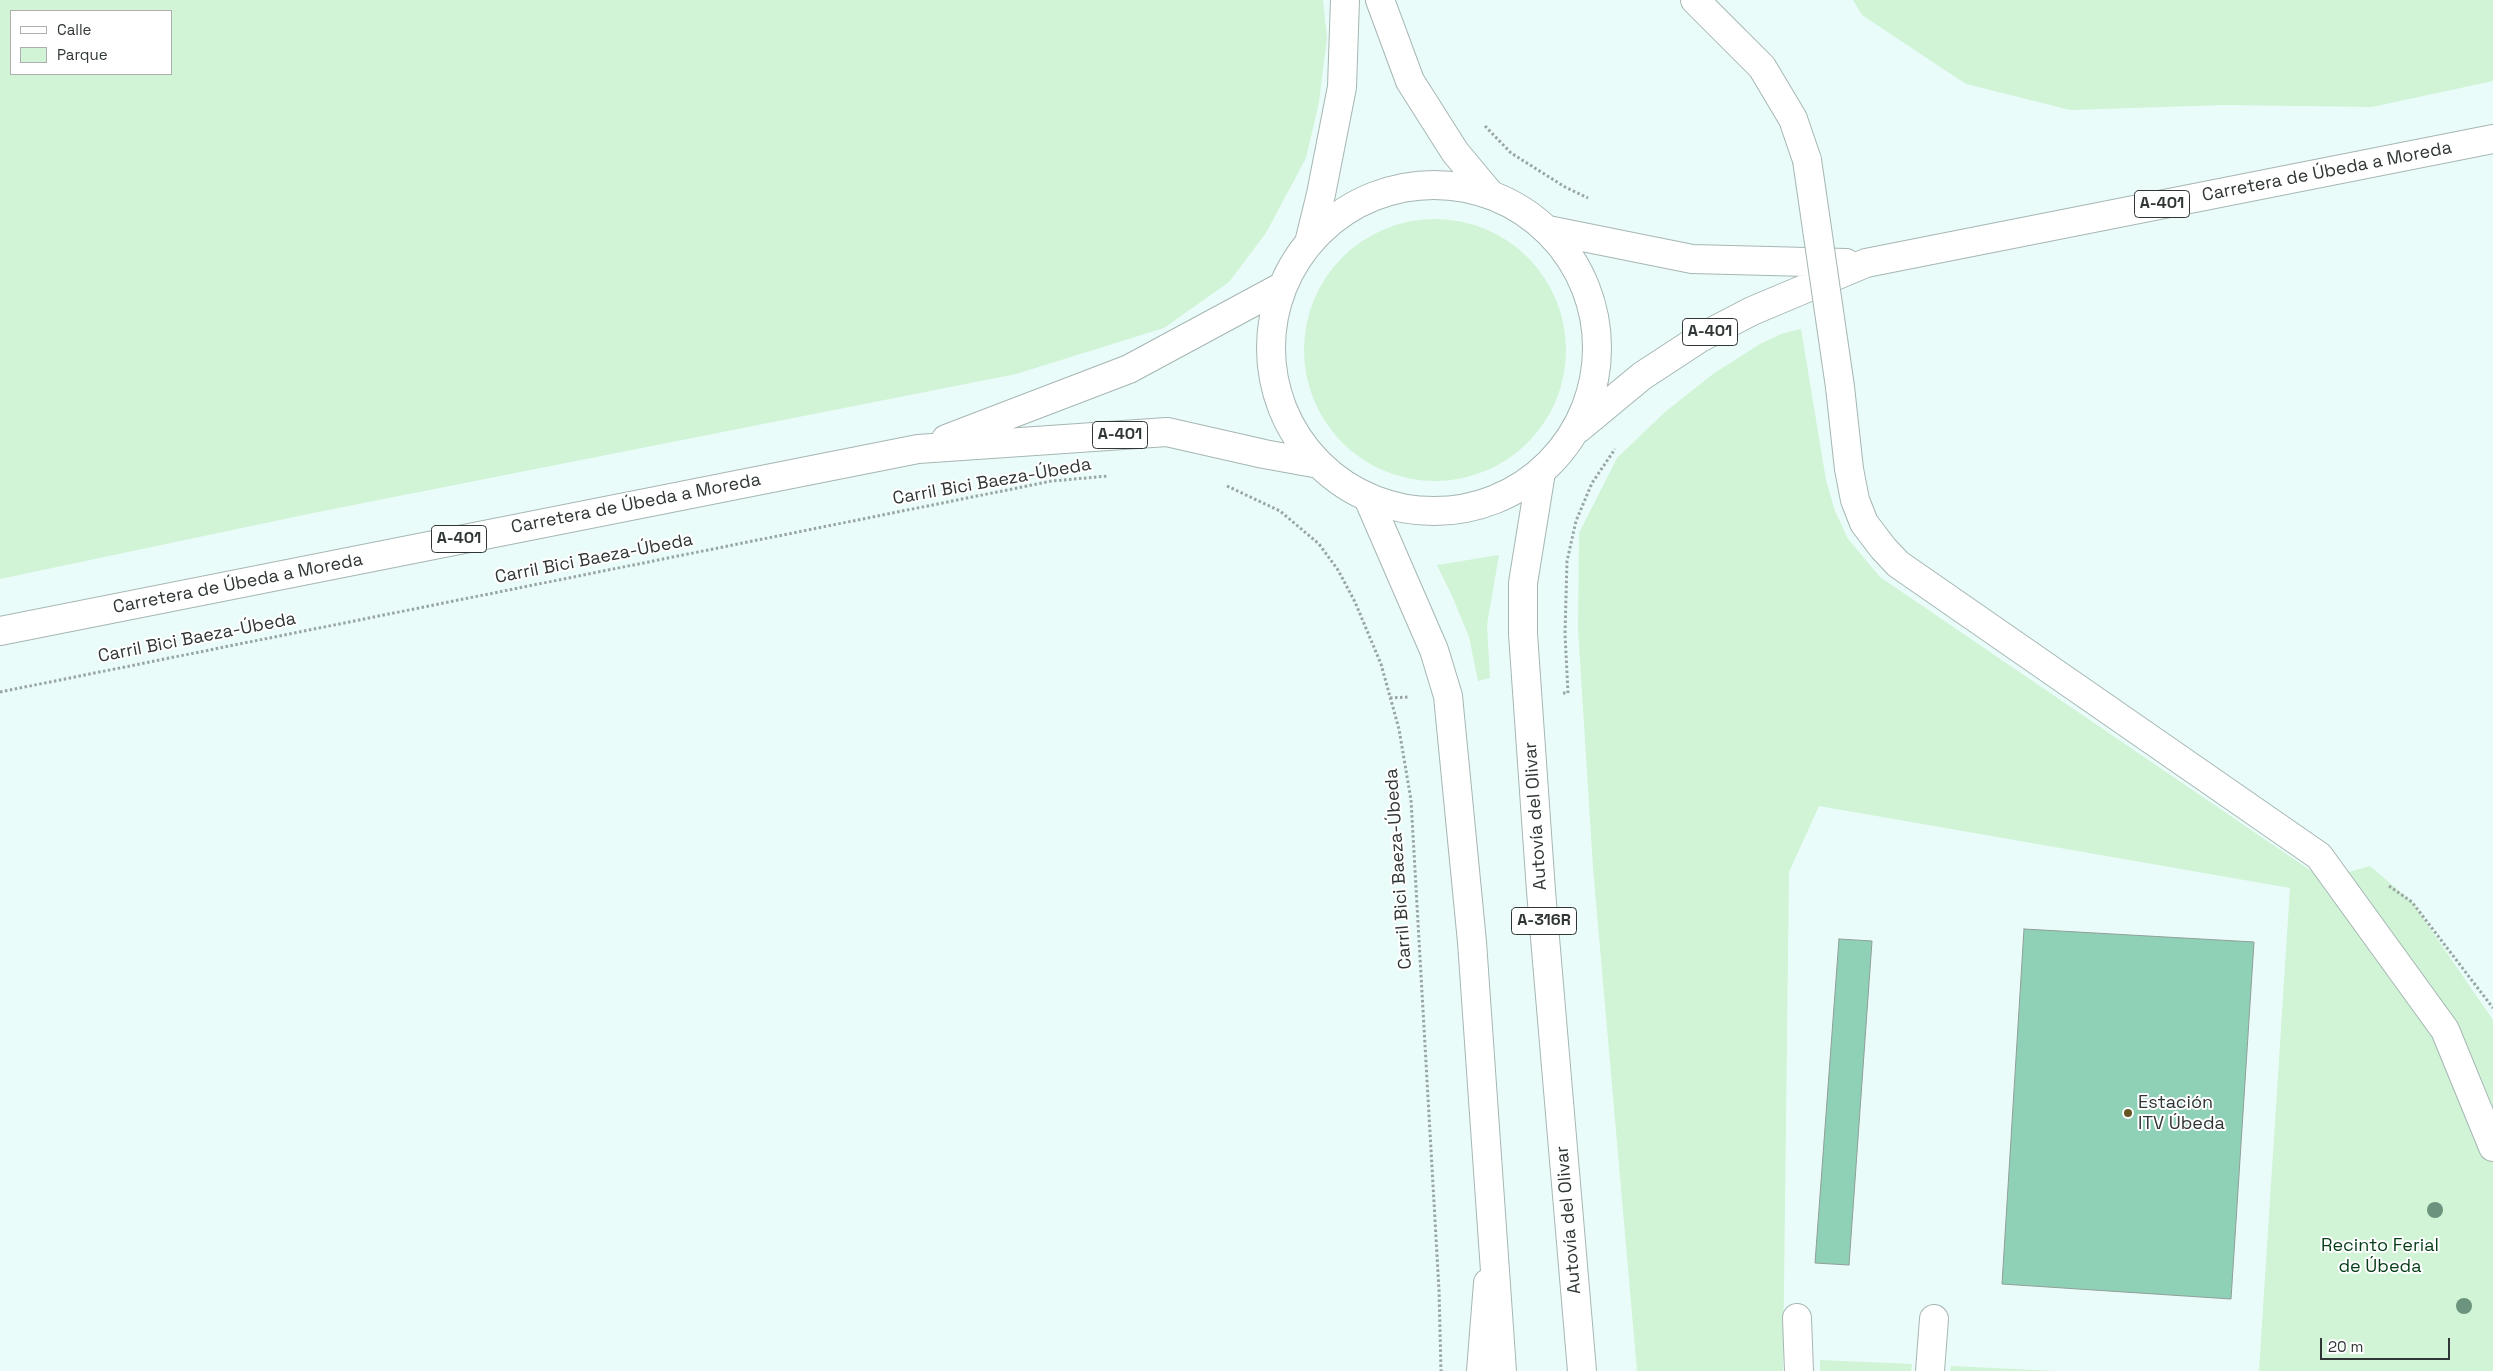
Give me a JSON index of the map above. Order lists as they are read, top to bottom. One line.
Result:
{"streets":{"main road":["Carretera de Úbeda a Moreda","A-401","Autovía del Olivar","A-316R"],"path":["Carril Bici Baeza-Úbeda"]},"crossings":[["Carretera de Úbeda a Moreda","A-401"],["A-401","Autovía del Olivar"]],"parks":["Recinto Ferial de Úbeda"],"places":["Estación ITV Úbeda"],"legend":["Calle","Parque"],"scale_bar":"20 m"}
